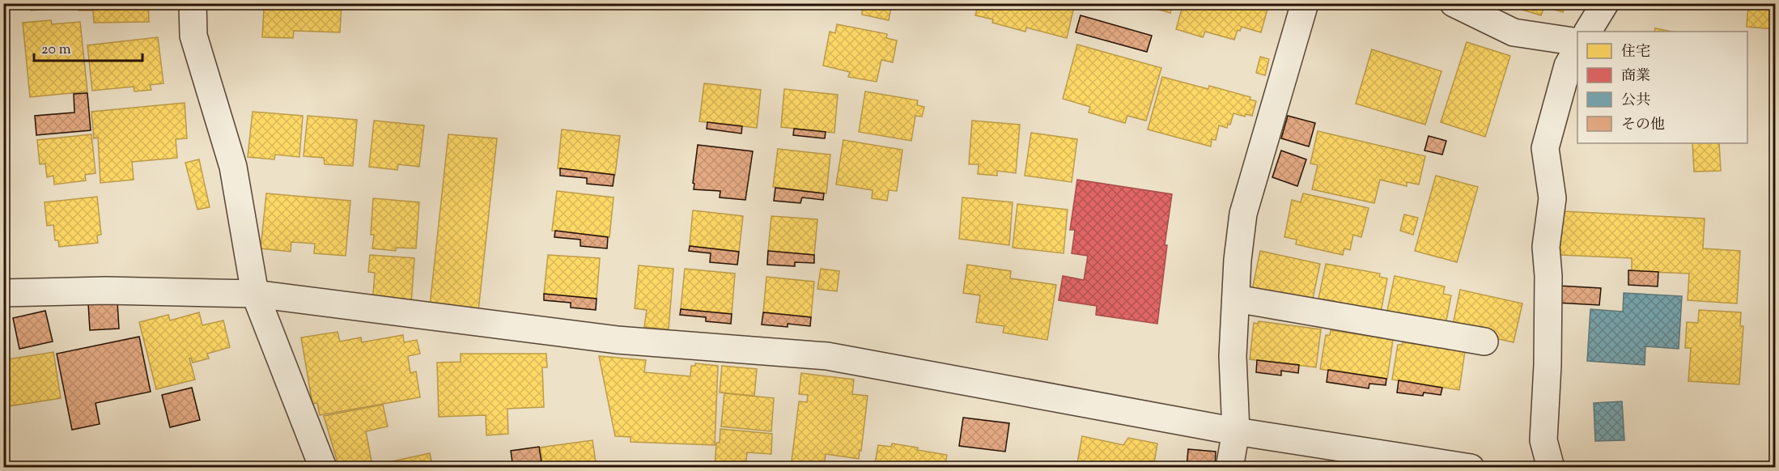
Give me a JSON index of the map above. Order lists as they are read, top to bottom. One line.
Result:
{"legend":["住宅","商業","公共","その他"],"scale_bar":"20 m"}
